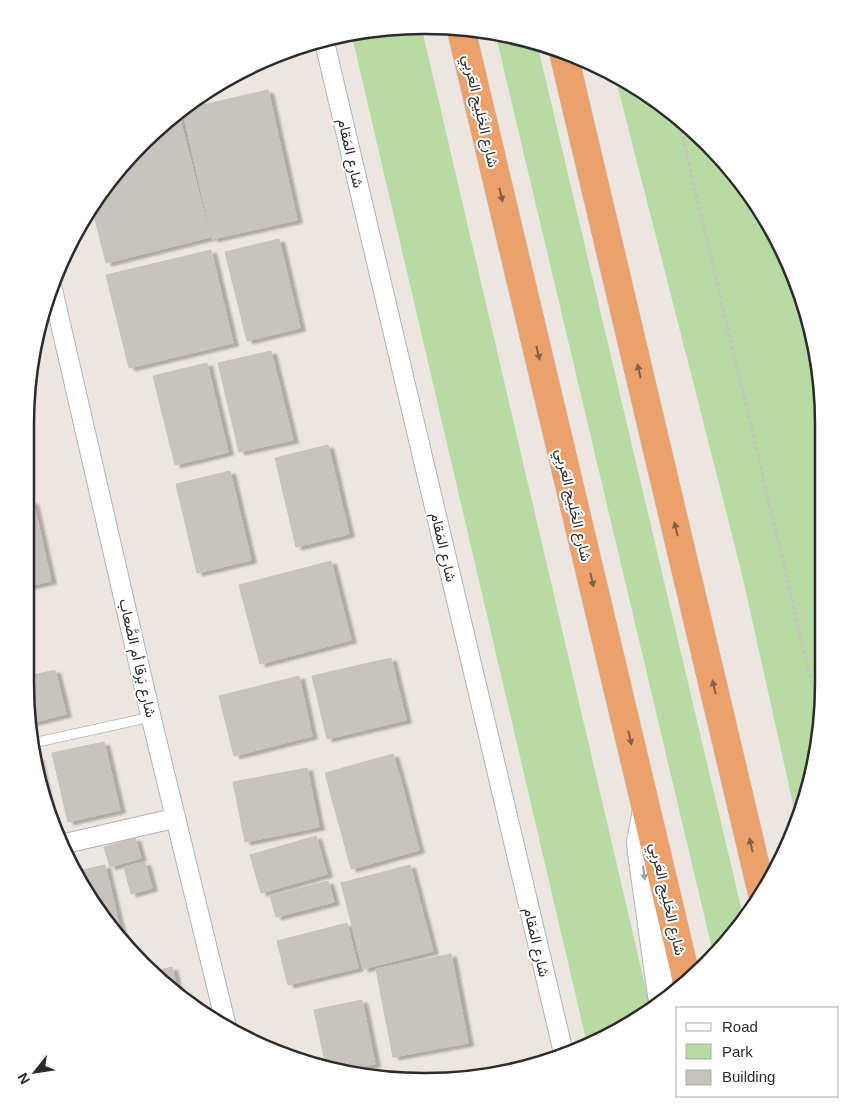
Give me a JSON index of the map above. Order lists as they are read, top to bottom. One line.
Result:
{"streets":{"highway":["شارع الخَلِيج العَربِي"],"street":["شارع المَقام","شارع بَرقا أم الصَّعاب"]},"legend":["Road","Park","Building"],"north":"bottom left"}
